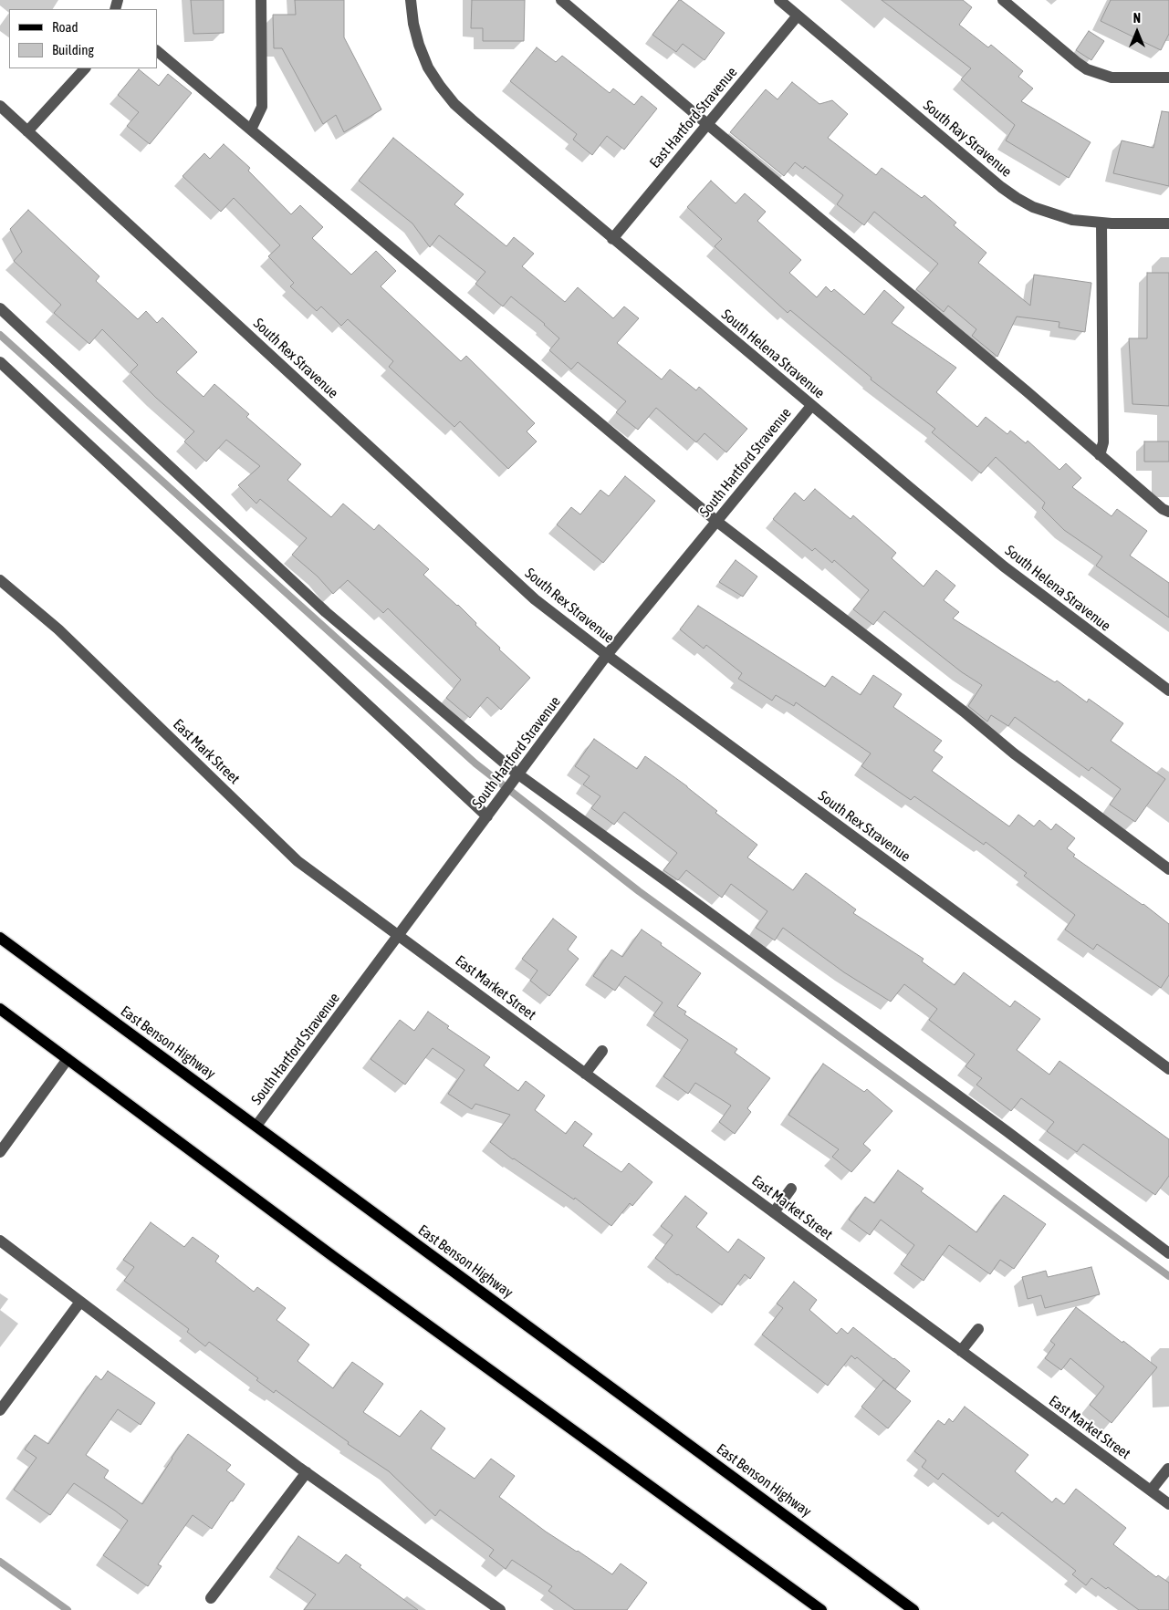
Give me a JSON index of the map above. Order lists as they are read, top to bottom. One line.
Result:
{"streets":{"main road":["East Benson Highway"],"street":["East Hartford Stravenue","South Ray Stravenue","South Helena Stravenue","South Rex Stravenue","South Hartford Stravenue","East Mark Street","East Market Street"]},"crossings":[["East Hartford Stravenue","South Ray Stravenue"],["East Hartford Stravenue","South Helena Stravenue"],["South Helena Stravenue","South Hartford Stravenue"],["South Rex Stravenue","South Hartford Stravenue"],["South Hartford Stravenue","East Mark Street"],["South Hartford Stravenue","East Market Street"],["South Hartford Stravenue","East Benson Highway"],["East Mark Street","East Market Street"]],"legend":["Road","Building"],"north":"top"}
